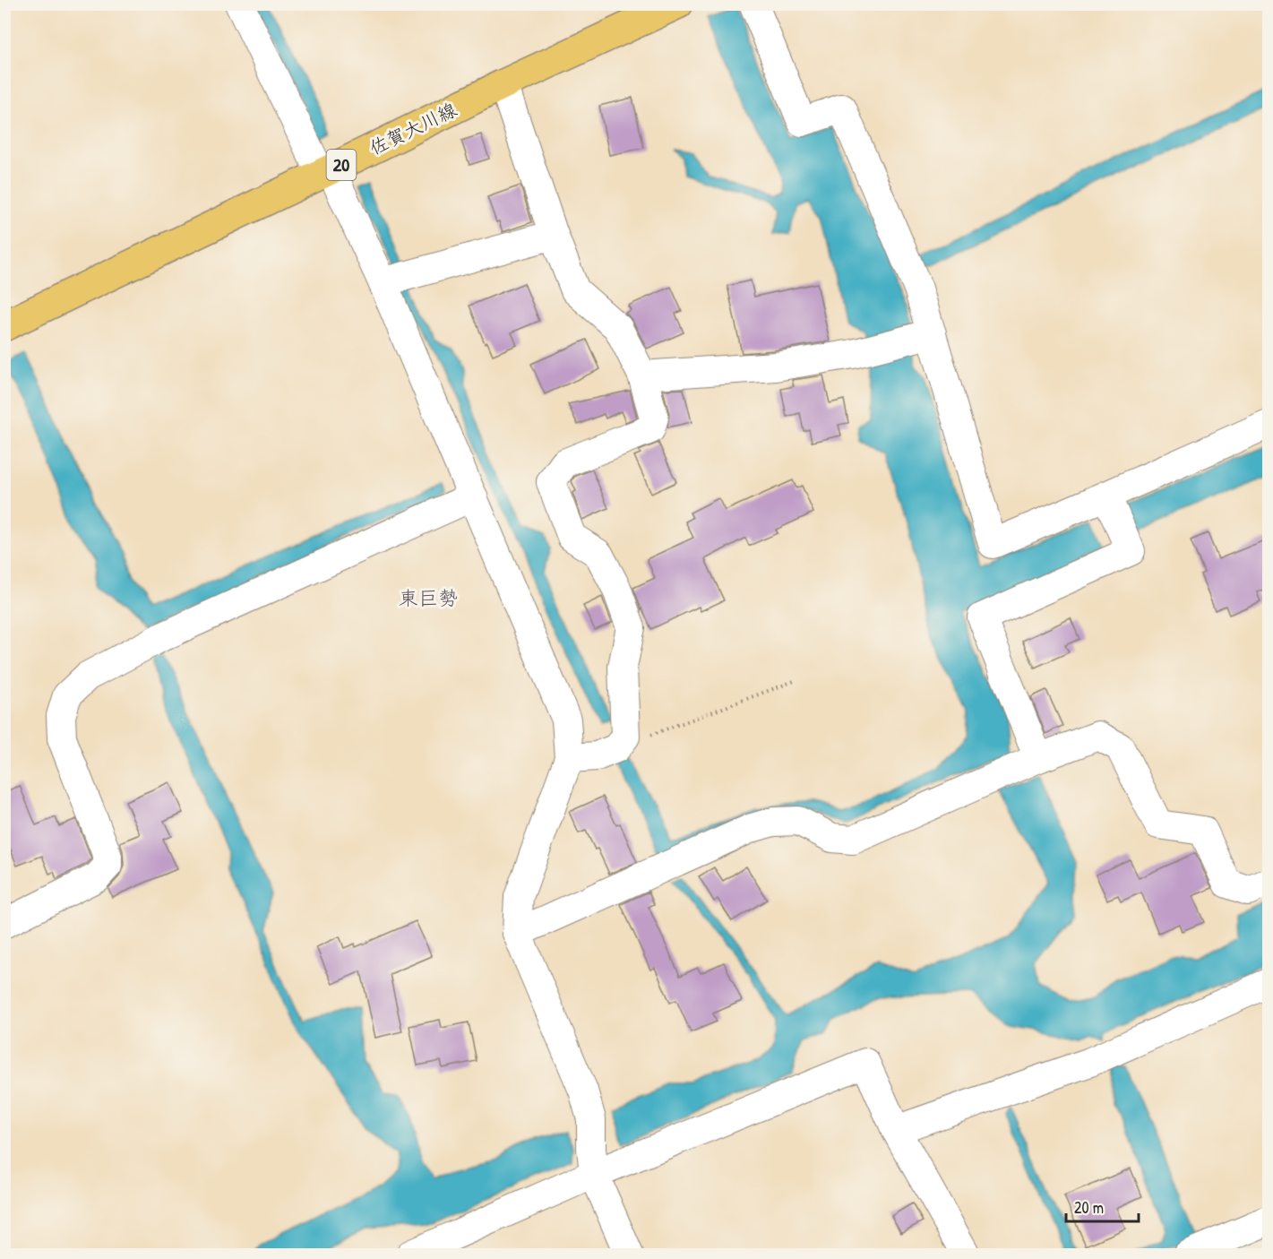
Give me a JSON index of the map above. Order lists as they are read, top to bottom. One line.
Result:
{"streets":{"main road":["佐賀大川線","20"]},"districts":["東巨勢"],"scale_bar":"20 m"}
